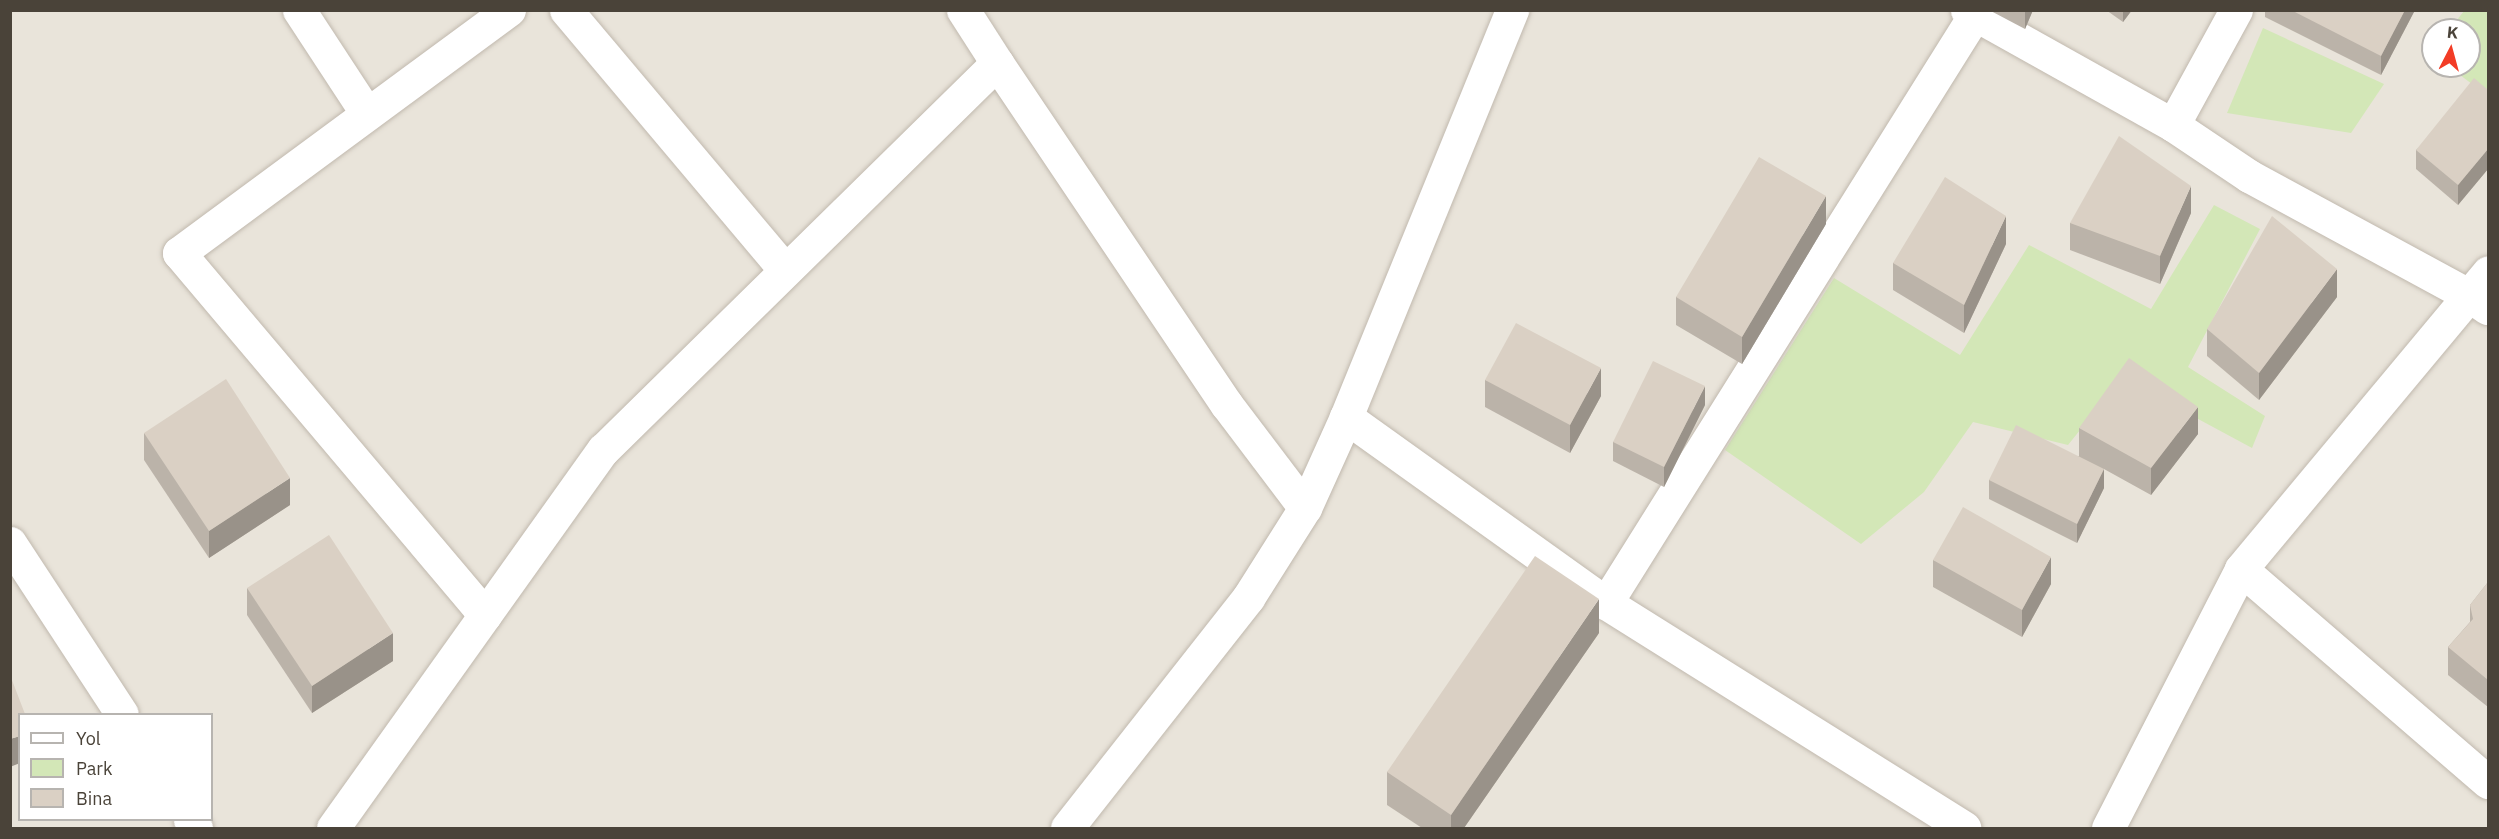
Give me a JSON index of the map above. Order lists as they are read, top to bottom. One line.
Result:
{"legend":["Yol","Park","Bina"],"north":"top"}
